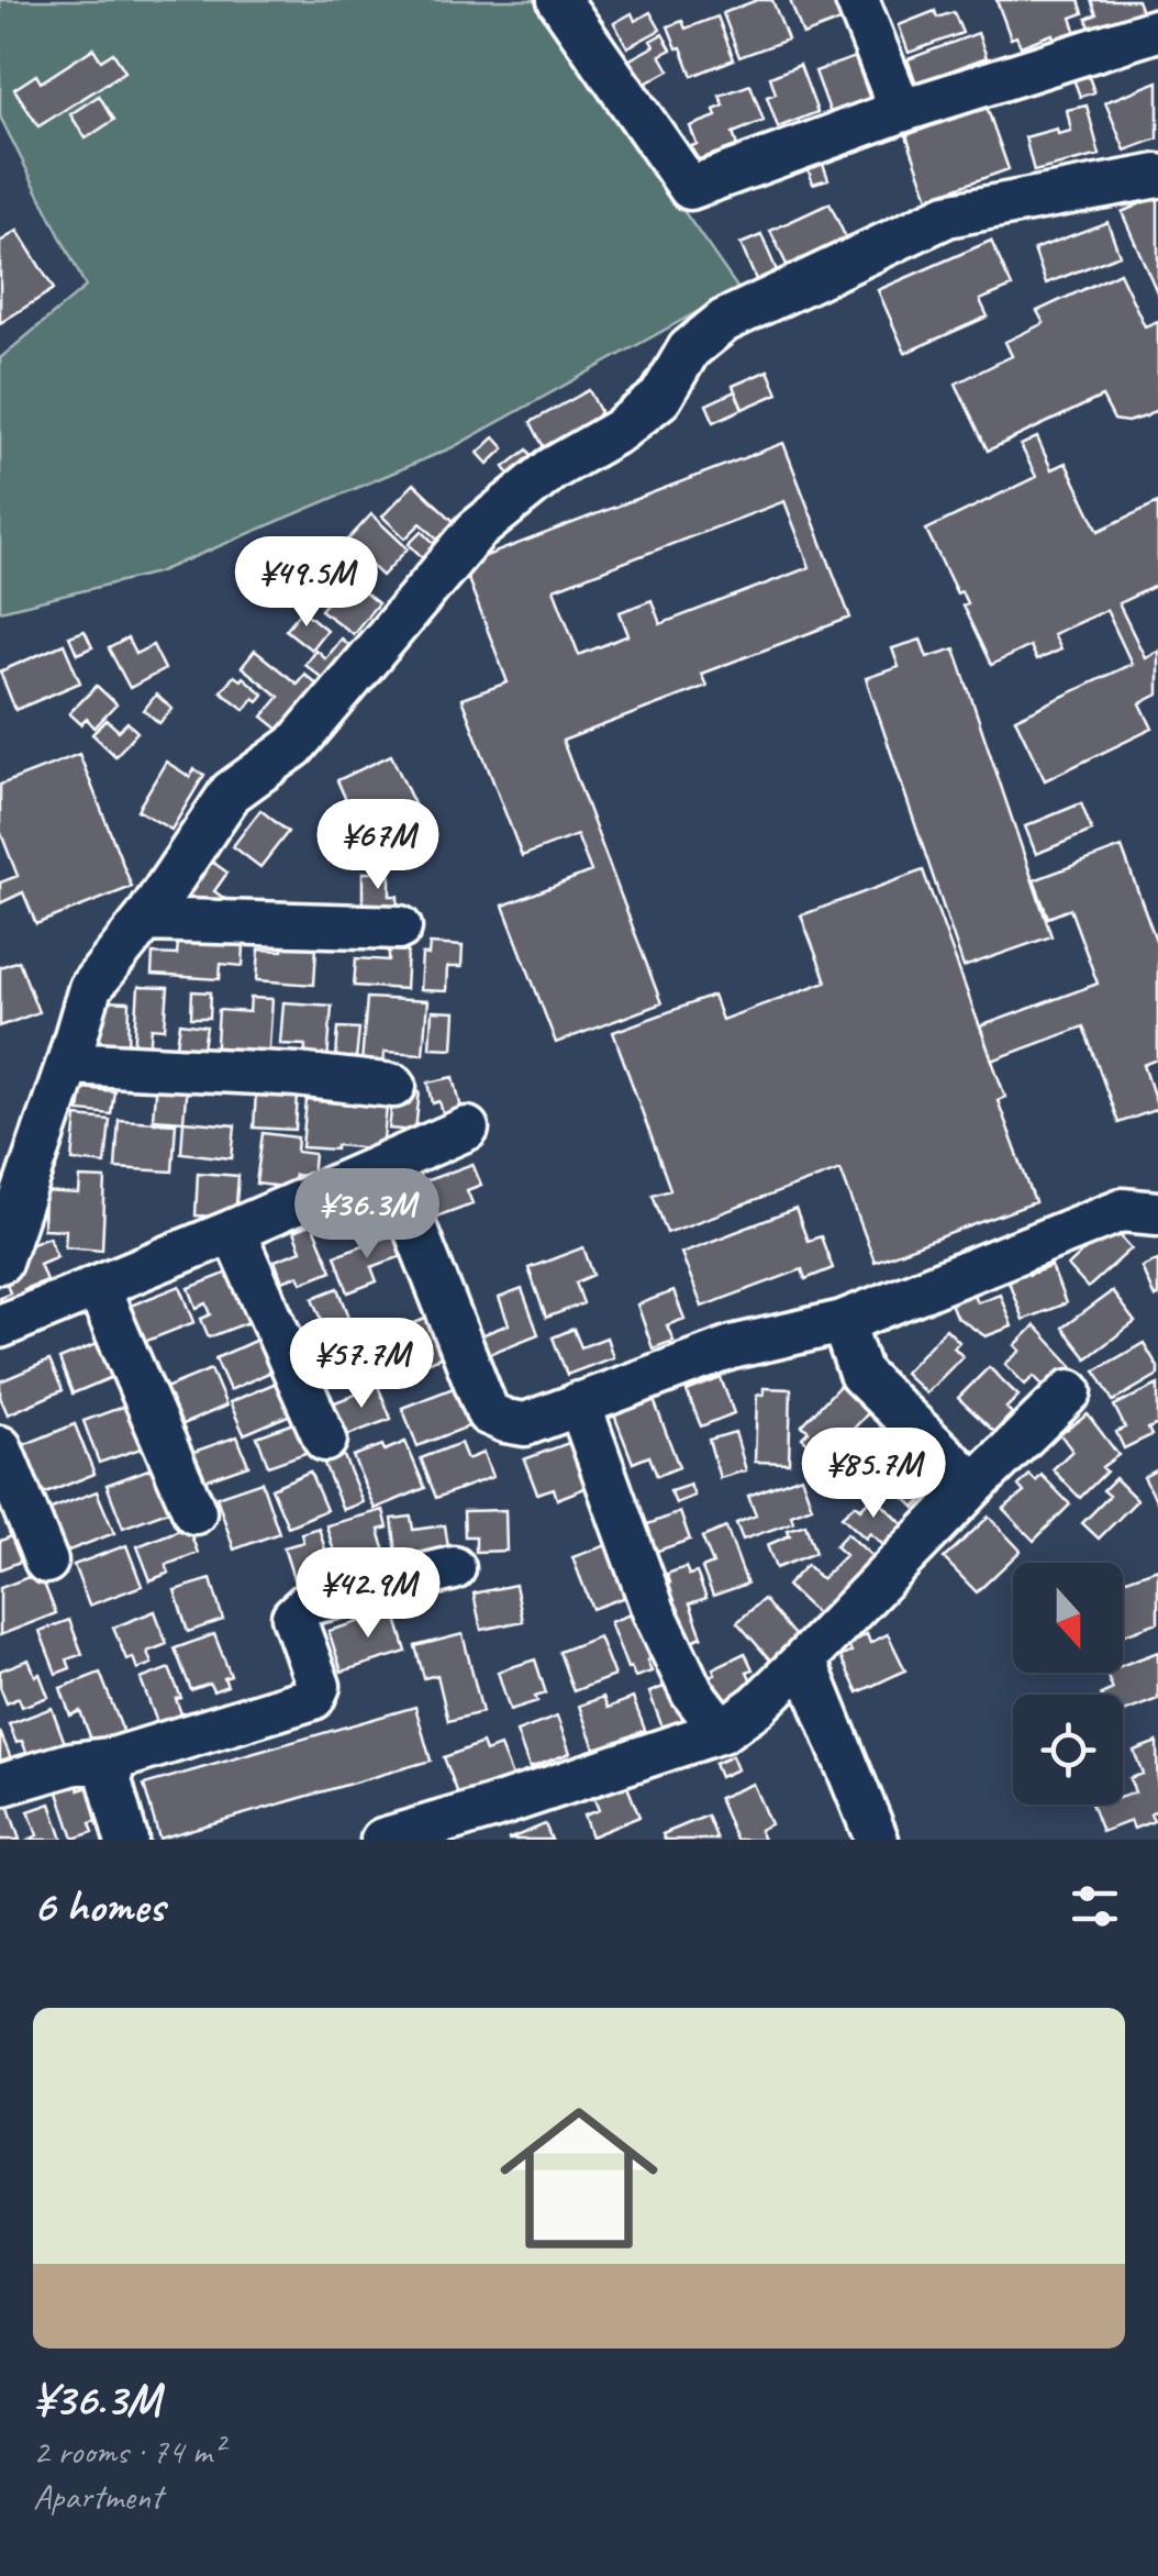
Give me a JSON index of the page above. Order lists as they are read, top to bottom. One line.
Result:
{"north":"bottom","page":{"price":["¥49.5M","¥67M","¥36.3M","¥57.7M","¥85.7M","¥42.9M"],"heading":"6 homes","list":[{"name":"¥36.3M","note":"2 rooms · 74 m² · Apartment"}]}}
